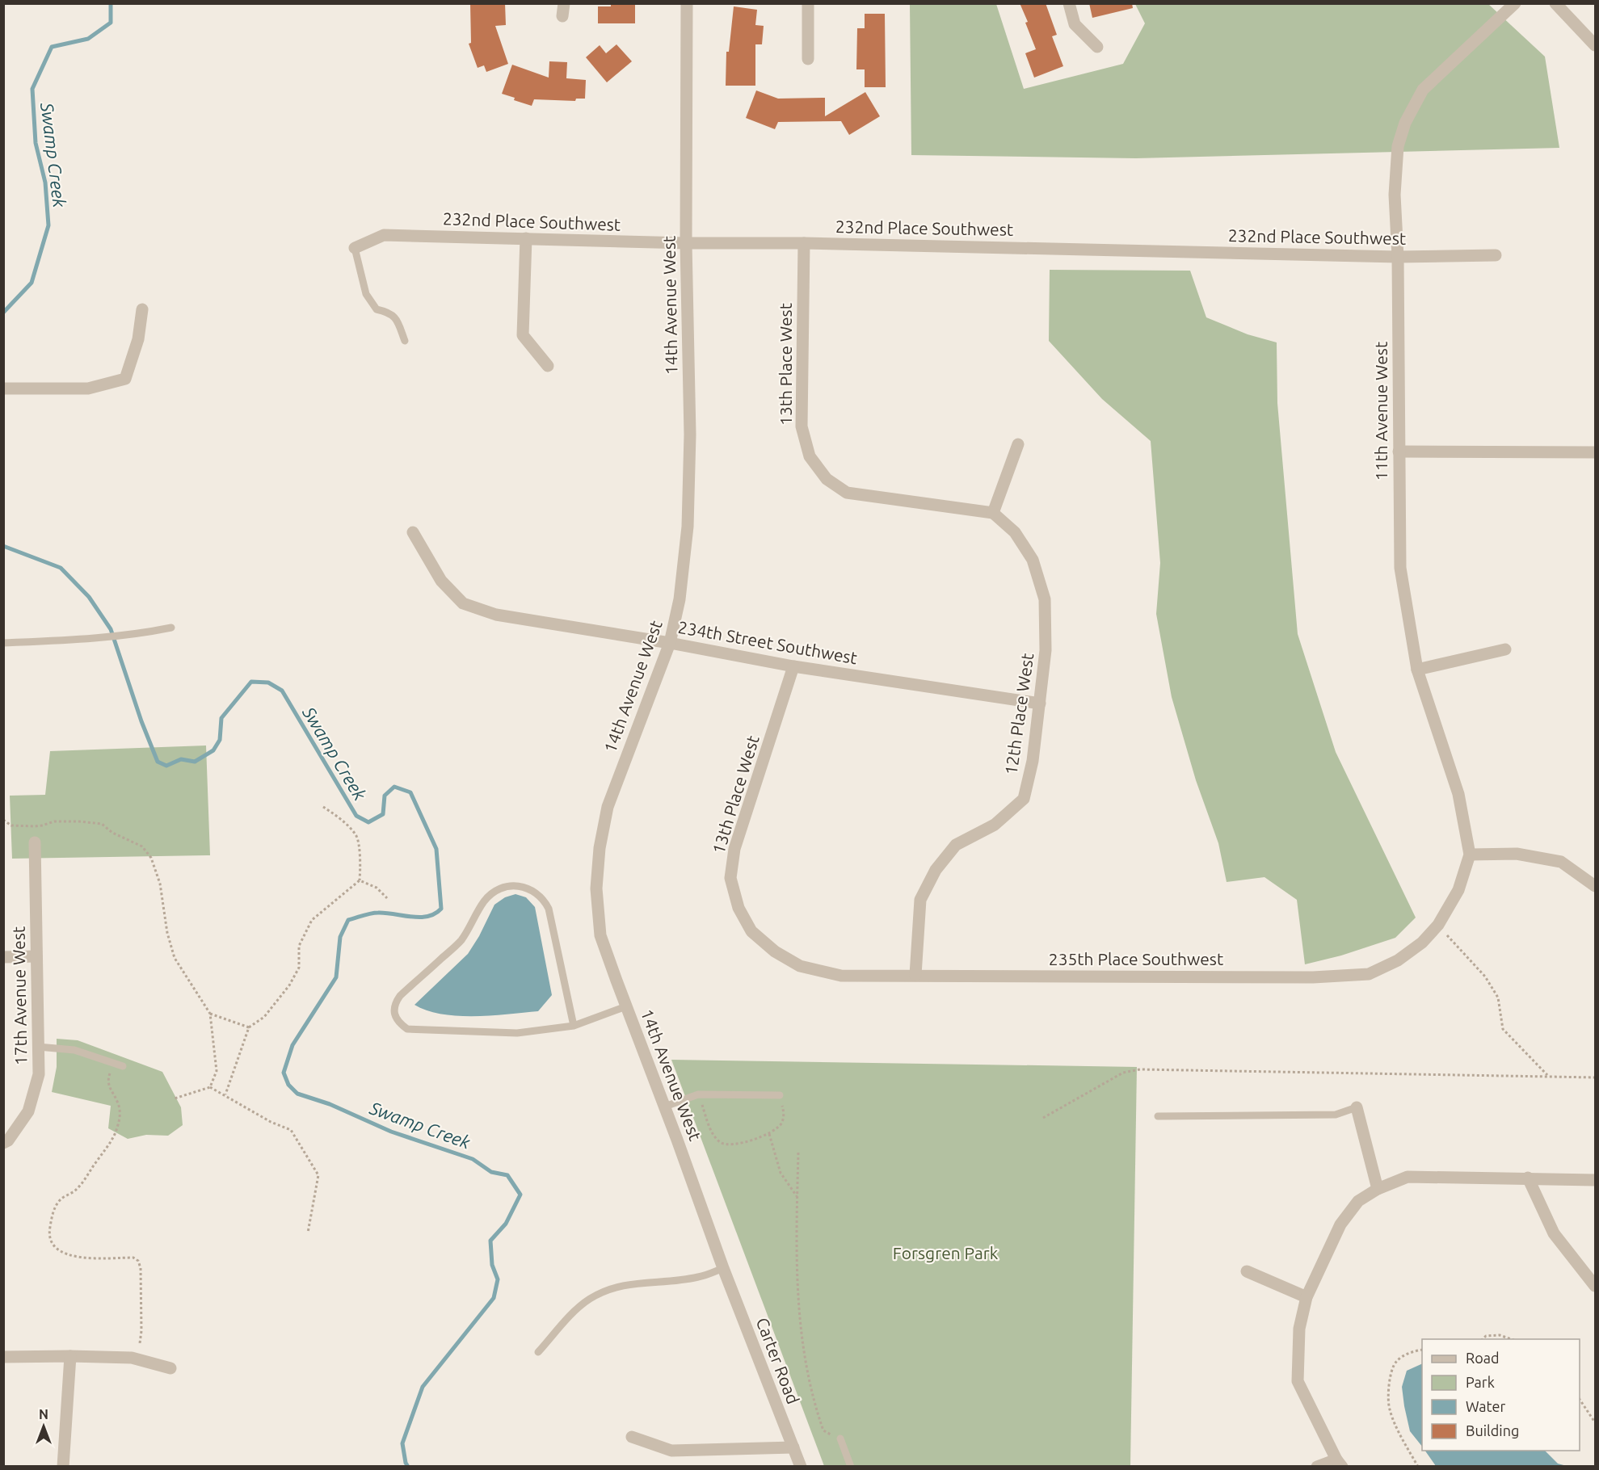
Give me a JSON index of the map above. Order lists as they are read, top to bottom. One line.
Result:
{"streets":{"street":["232nd Place Southwest","14th Avenue West","13th Place West","11th Avenue West","234th Street Southwest","12th Place West","235th Place Southwest","17th Avenue West","Carter Road"]},"crossings":[["232nd Place Southwest","14th Avenue West"],["232nd Place Southwest","13th Place West"],["232nd Place Southwest","11th Avenue West"],["14th Avenue West","234th Street Southwest"],["14th Avenue West","Carter Road"],["13th Place West","234th Street Southwest"],["13th Place West","12th Place West"],["13th Place West","235th Place Southwest"],["11th Avenue West","235th Place Southwest"],["234th Street Southwest","12th Place West"],["12th Place West","235th Place Southwest"]],"water":["Swamp Creek"],"parks":["Forsgren Park"],"legend":["Road","Park","Water","Building"],"north":"top"}
